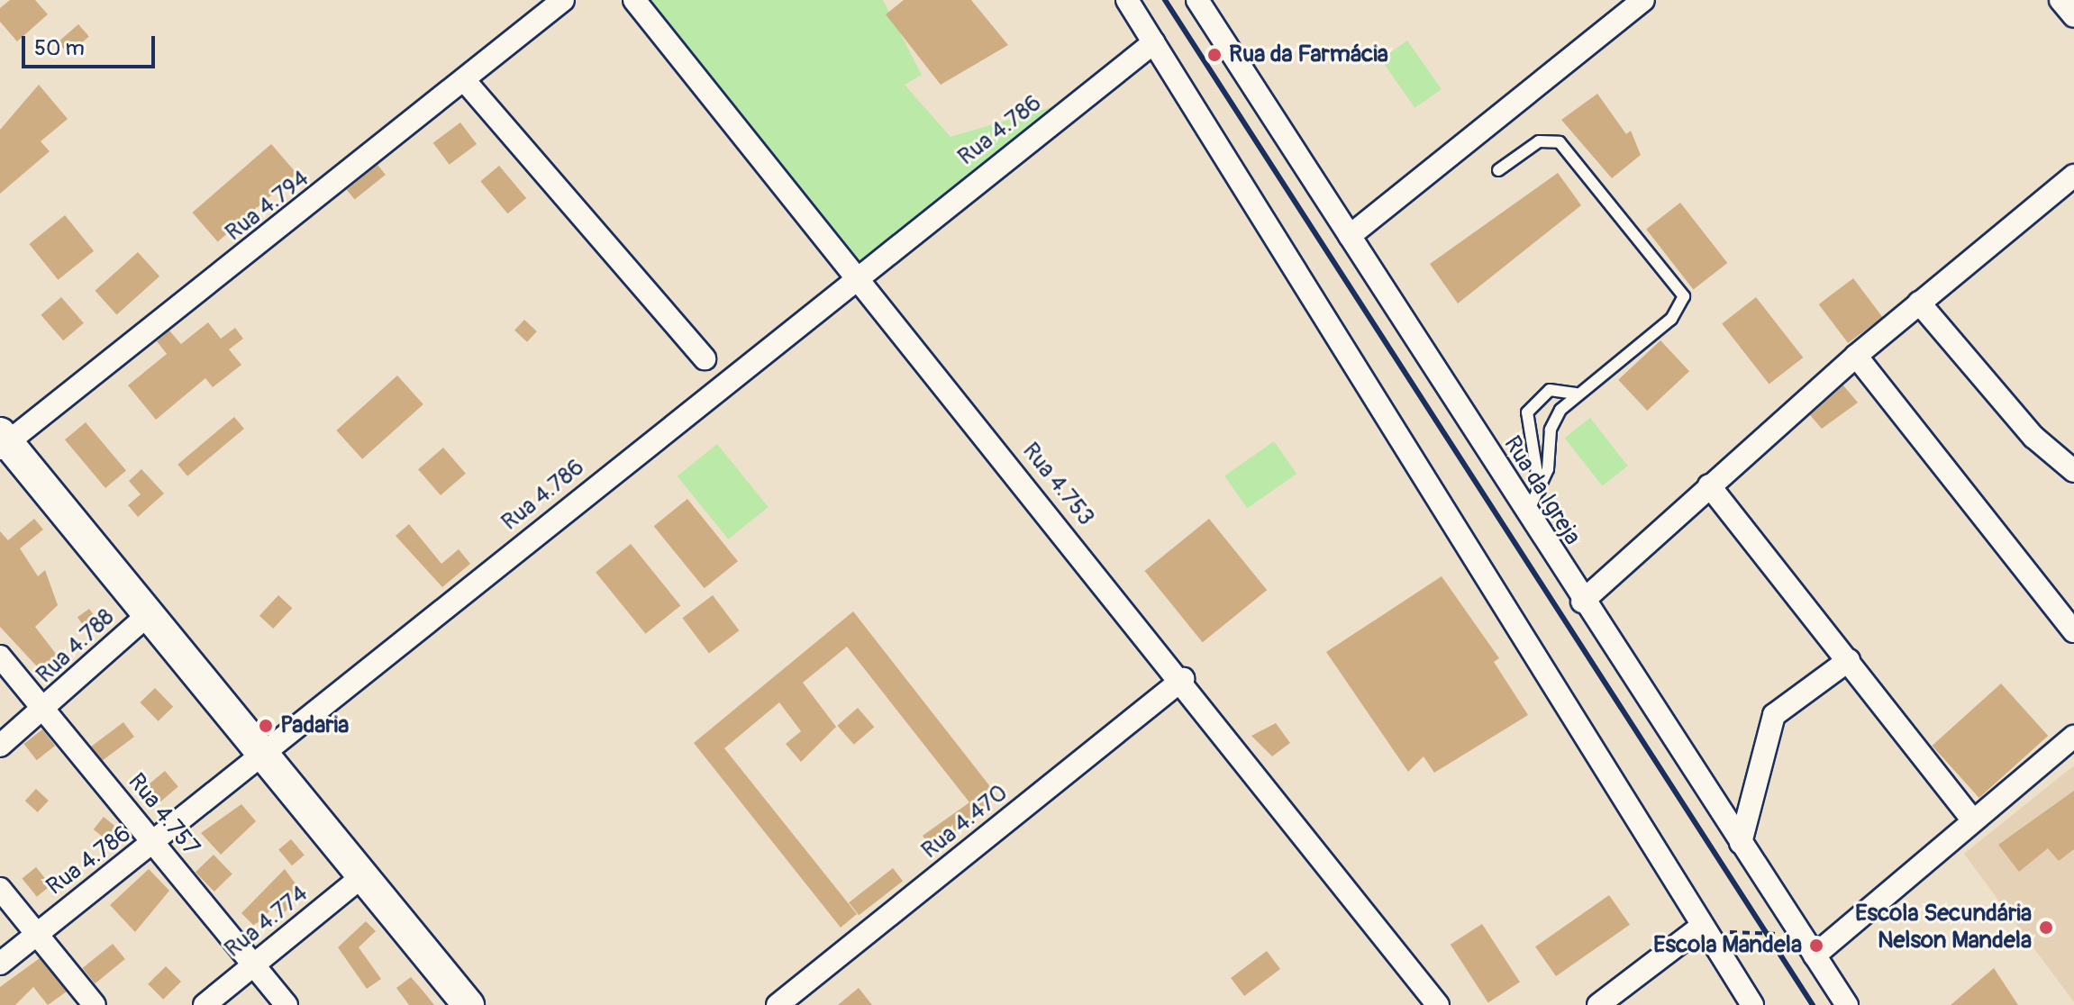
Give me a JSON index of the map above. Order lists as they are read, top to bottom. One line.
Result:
{"streets":{"street":["Rua 4.786","Rua 4.794","Rua 4.753","Rua da Igreja","Rua 4.788","Rua 4.757","Rua 4.470","Rua 4.774"]},"crossings":[["Rua 4.786","Rua 4.753"],["Rua 4.786","Rua 4.757"],["Rua 4.753","Rua 4.470"],["Rua 4.788","Rua 4.757"],["Rua 4.757","Rua 4.774"]],"places":["Rua da Farmácia","Padaria","Escola Secundária Nelson Mandela","Escola Mandela"],"scale_bar":"50 m"}
